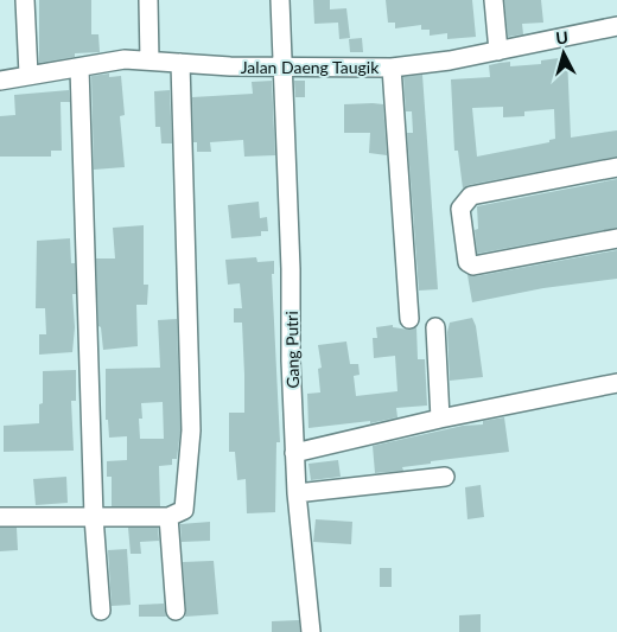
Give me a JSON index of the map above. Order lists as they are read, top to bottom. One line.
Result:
{"streets":{"street":["Jalan Daeng Taugik","Gang Putri"]},"crossings":[["Jalan Daeng Taugik","Gang Putri"]],"north":"top"}
